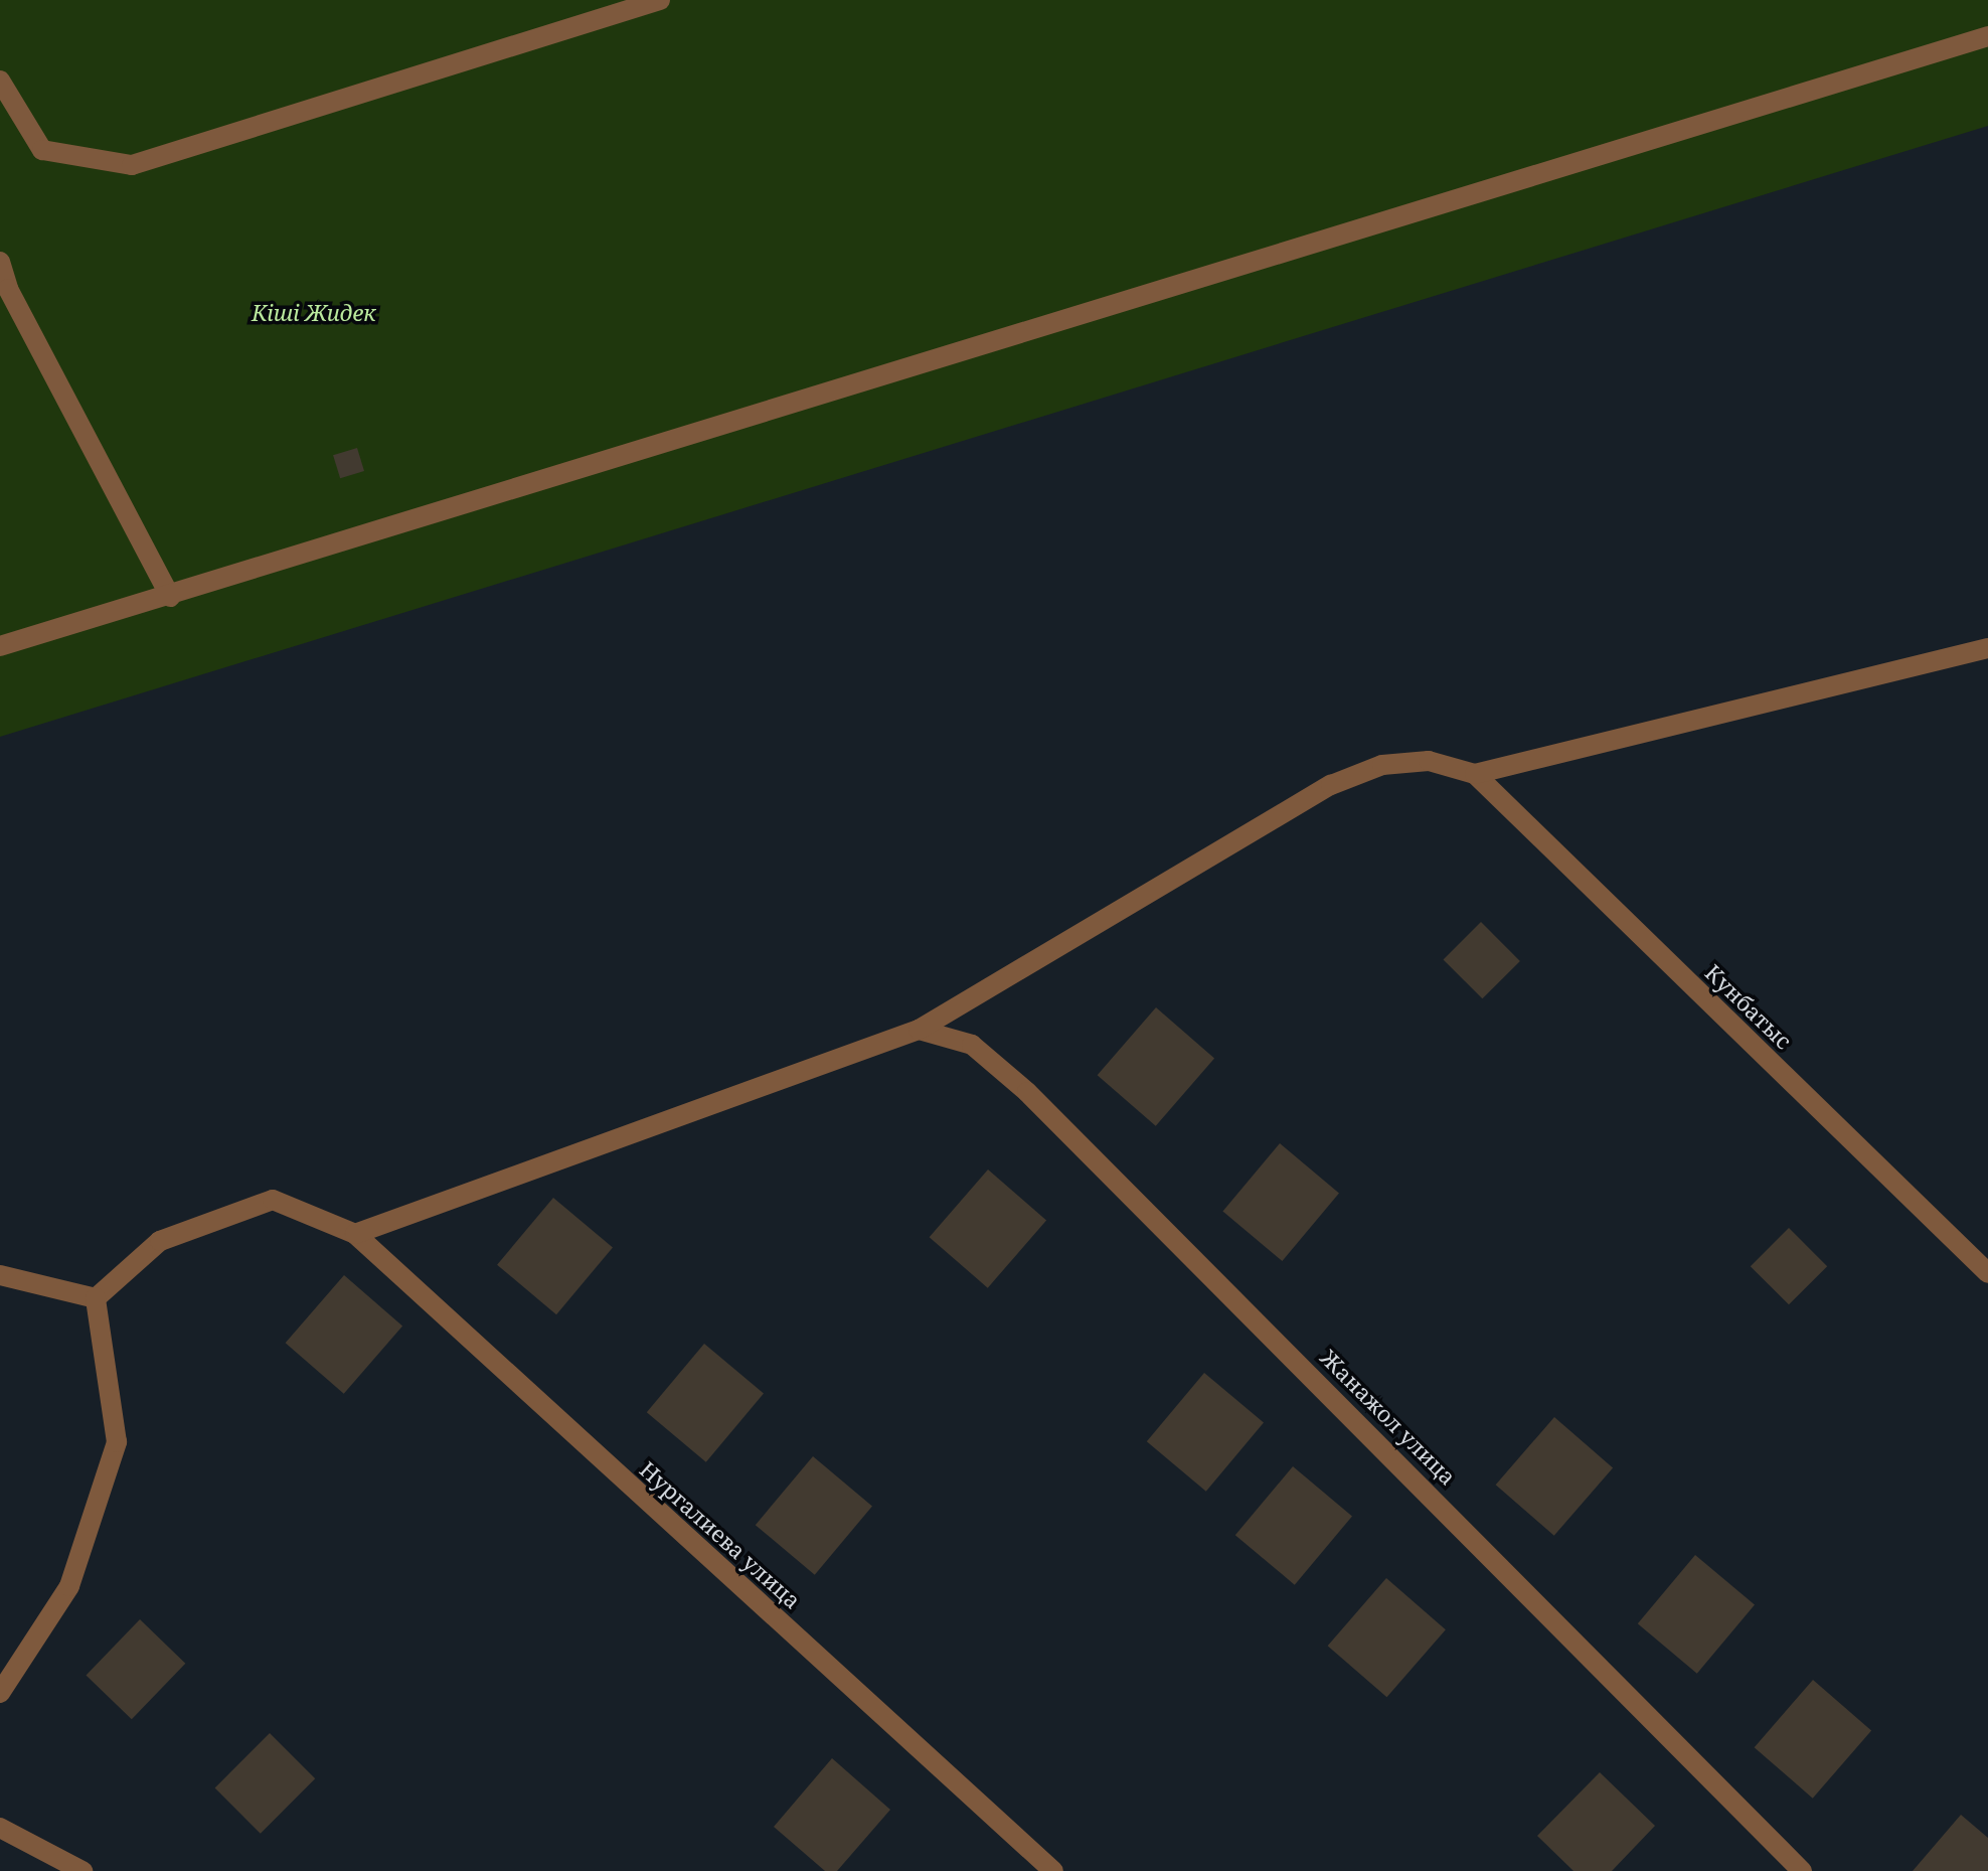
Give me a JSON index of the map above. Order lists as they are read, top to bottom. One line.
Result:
{"streets":{"street":["Кунбатыс","Жанажол улица","Нургалиева улица"]},"parks":["Кіші Жидек"]}
